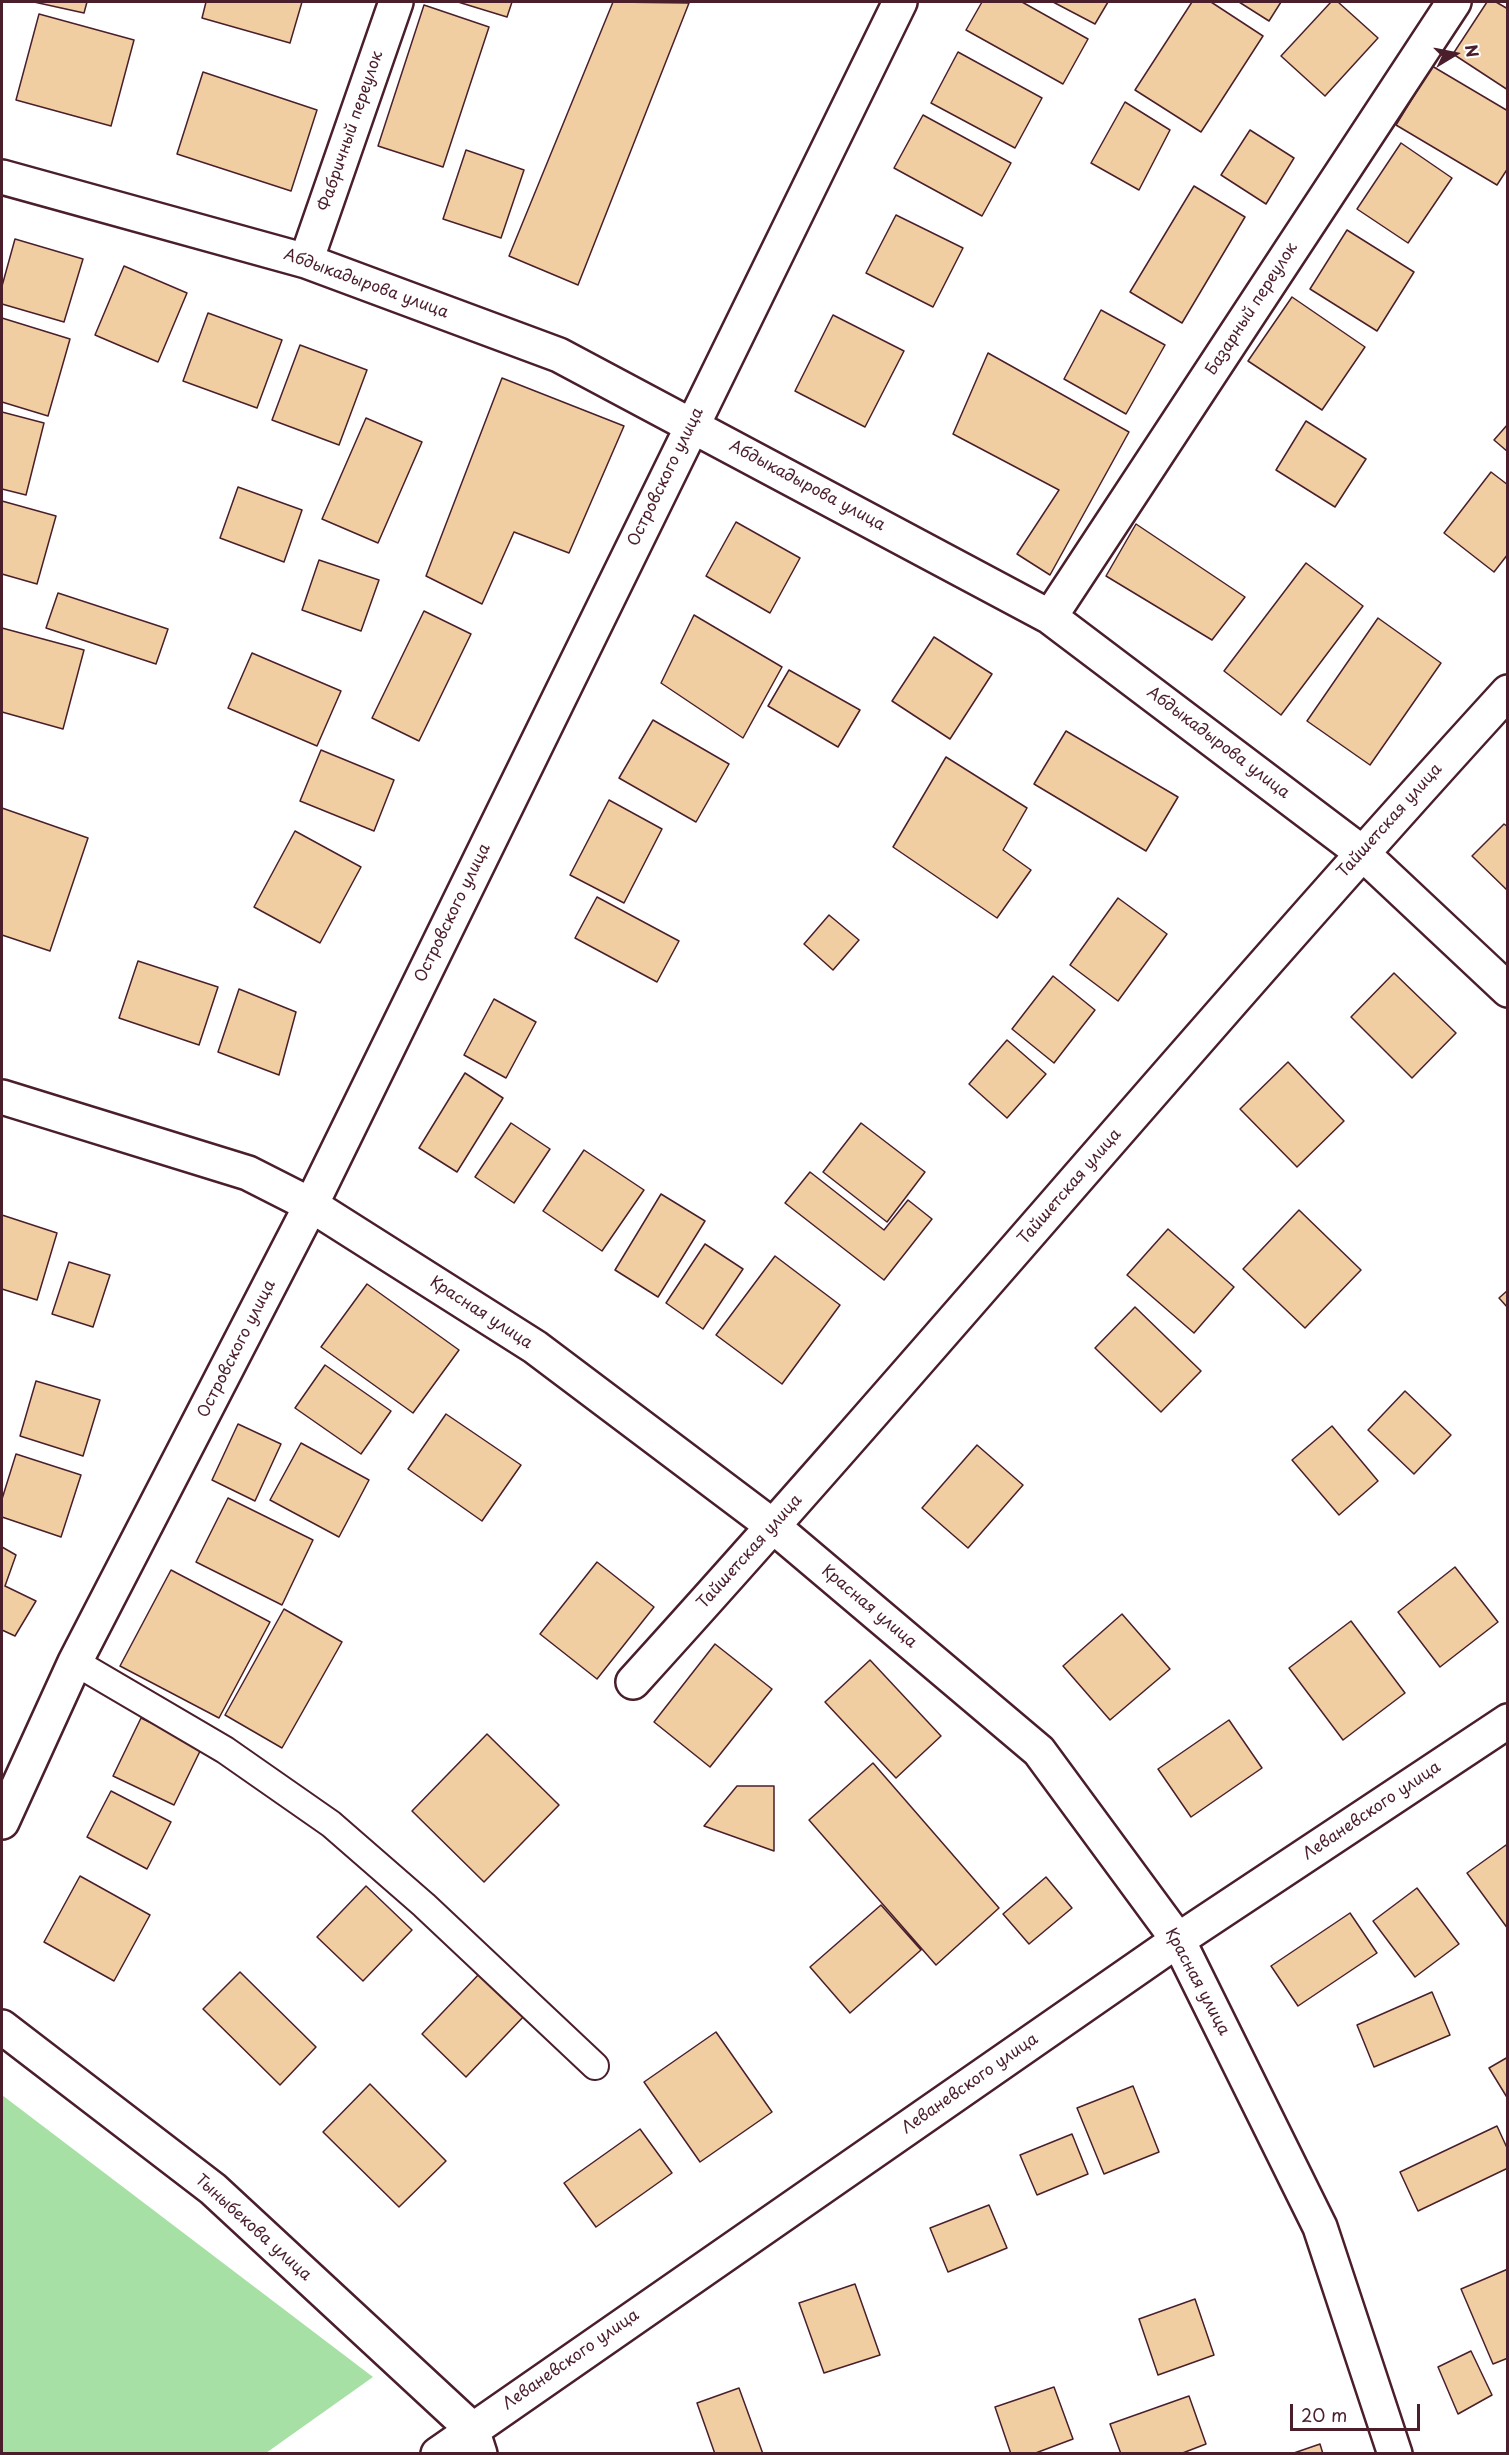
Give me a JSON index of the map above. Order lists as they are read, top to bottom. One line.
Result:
{"streets":{"street":["Фабричный переулок","Абдыкадырова улица","Базарный переулок","Островского улица","Тайшетская улица","Красная улица","Леваневского улица","Тыныбекова улица"]},"crossings":[["Фабричный переулок","Абдыкадырова улица"],["Абдыкадырова улица","Базарный переулок"],["Абдыкадырова улица","Островского улица"],["Абдыкадырова улица","Тайшетская улица"],["Островского улица","Красная улица"],["Тайшетская улица","Красная улица"],["Красная улица","Леваневского улица"],["Леваневского улица","Тыныбекова улица"]],"scale_bar":"20 m","north":"right"}
